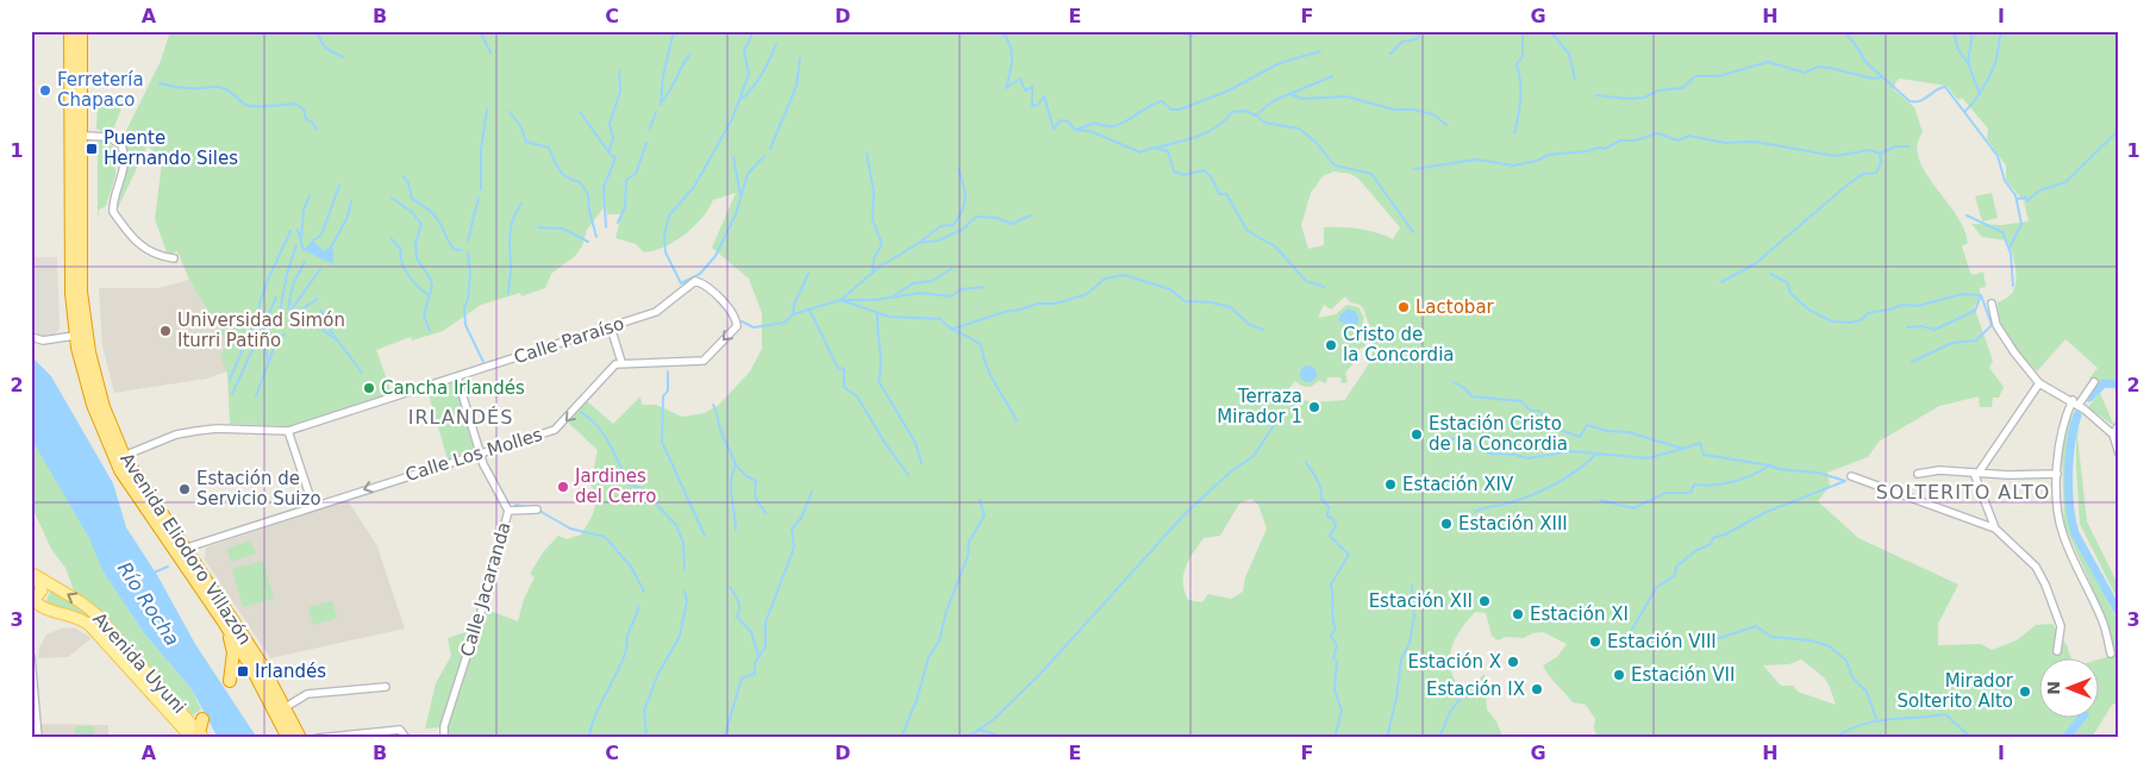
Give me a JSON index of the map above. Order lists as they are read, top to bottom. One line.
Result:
{"streets":{"highway":["Avenida Eliodoro Villazón"],"main road":["Avenida Uyuni"],"street":["Calle Paraíso","Calle Los Molles","Calle Jacaranda"]},"crossings":[["Calle Paraíso","Calle Los Molles"],["Calle Paraíso","Avenida Eliodoro Villazón"],["Calle Paraíso","Calle Jacaranda"],["Calle Los Molles","Avenida Eliodoro Villazón"],["Calle Los Molles","Calle Jacaranda"]],"one_way":["Calle Los Molles"],"districts":["IRLANDÉS","SOLTERITO ALTO"],"water":["Río Rocha"],"places":{"other":["Ferretería Chapaco","Lactobar","Universidad Simón Iturri Patiño","Cristo de la Concordia","Cancha Irlandés","Terraza Mirador 1","Estación Cristo de la Concordia","Estación XIV","Jardines del Cerro","Estación de Servicio Suizo","Estación XIII","Estación XII","Estación XI","Estación VIII","Estación X","Estación VII","Estación IX","Mirador Solterito Alto"],"transit":["Puente Hernando Siles","Irlandés"]},"north":"left","grid":{"columns":["A","B","C","D","E","F","G","H","I"],"rows":["1","2","3"]}}
